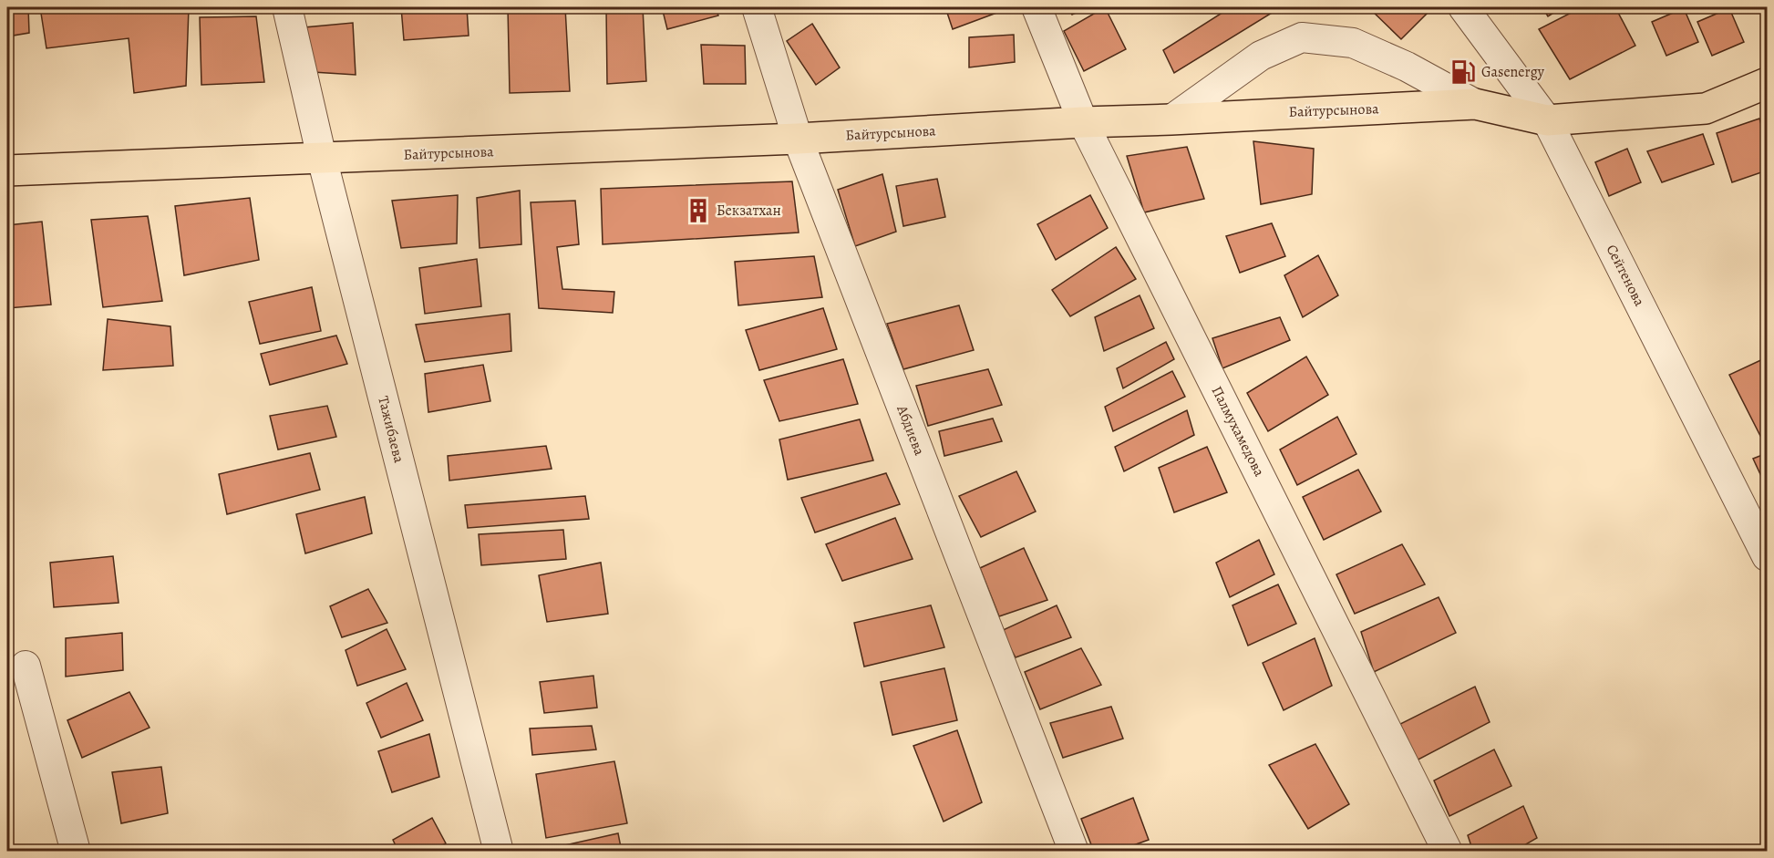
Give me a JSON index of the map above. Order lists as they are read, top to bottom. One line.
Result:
{"streets":{"main road":["Байтурсынова"],"street":["Сейтенова","Тажибаева","Абдиева","Палмухамедова"]},"crossings":[["Байтурсынова","Сейтенова"],["Байтурсынова","Тажибаева"],["Байтурсынова","Абдиева"],["Байтурсынова","Палмухамедова"]],"places":{"fuel station":["Gasenergy"],"building":["Бекзатхан"]}}
